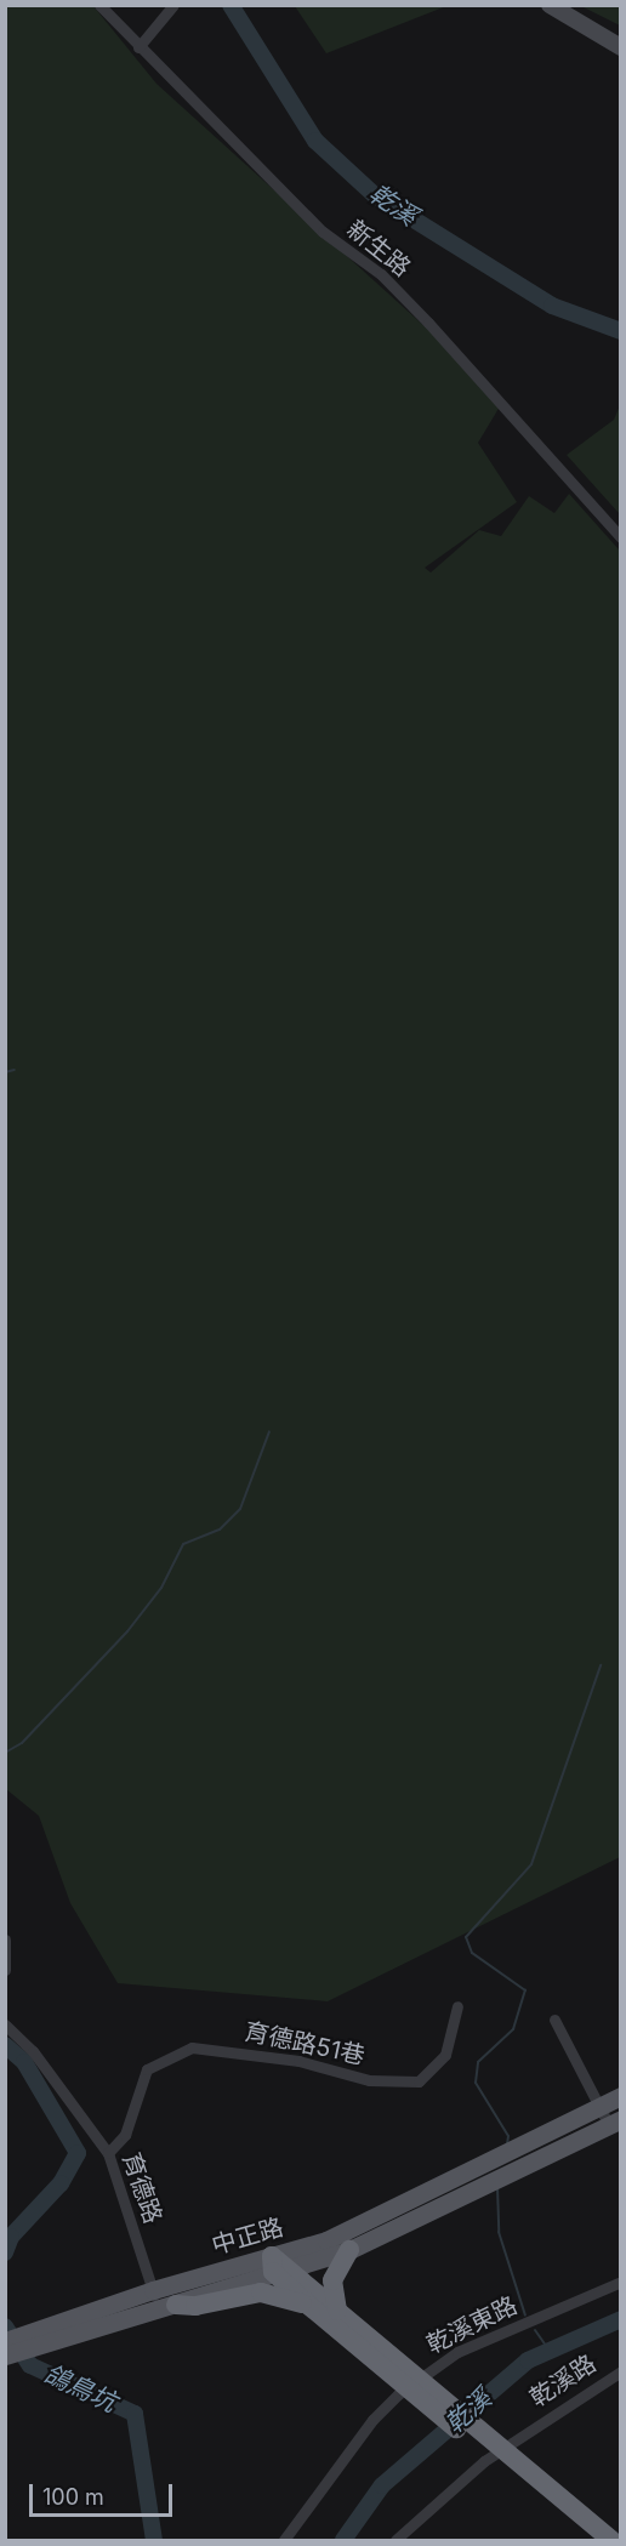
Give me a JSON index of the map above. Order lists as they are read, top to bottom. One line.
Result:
{"streets":{"main road":["中正路"],"street":["新生路","育德路51巷","育德路","乾溪東路","乾溪路"]},"crossings":[["育德路51巷","育德路"],["育德路","中正路"]],"water":["乾溪","鴿鳥坑"],"scale_bar":"100 m"}
